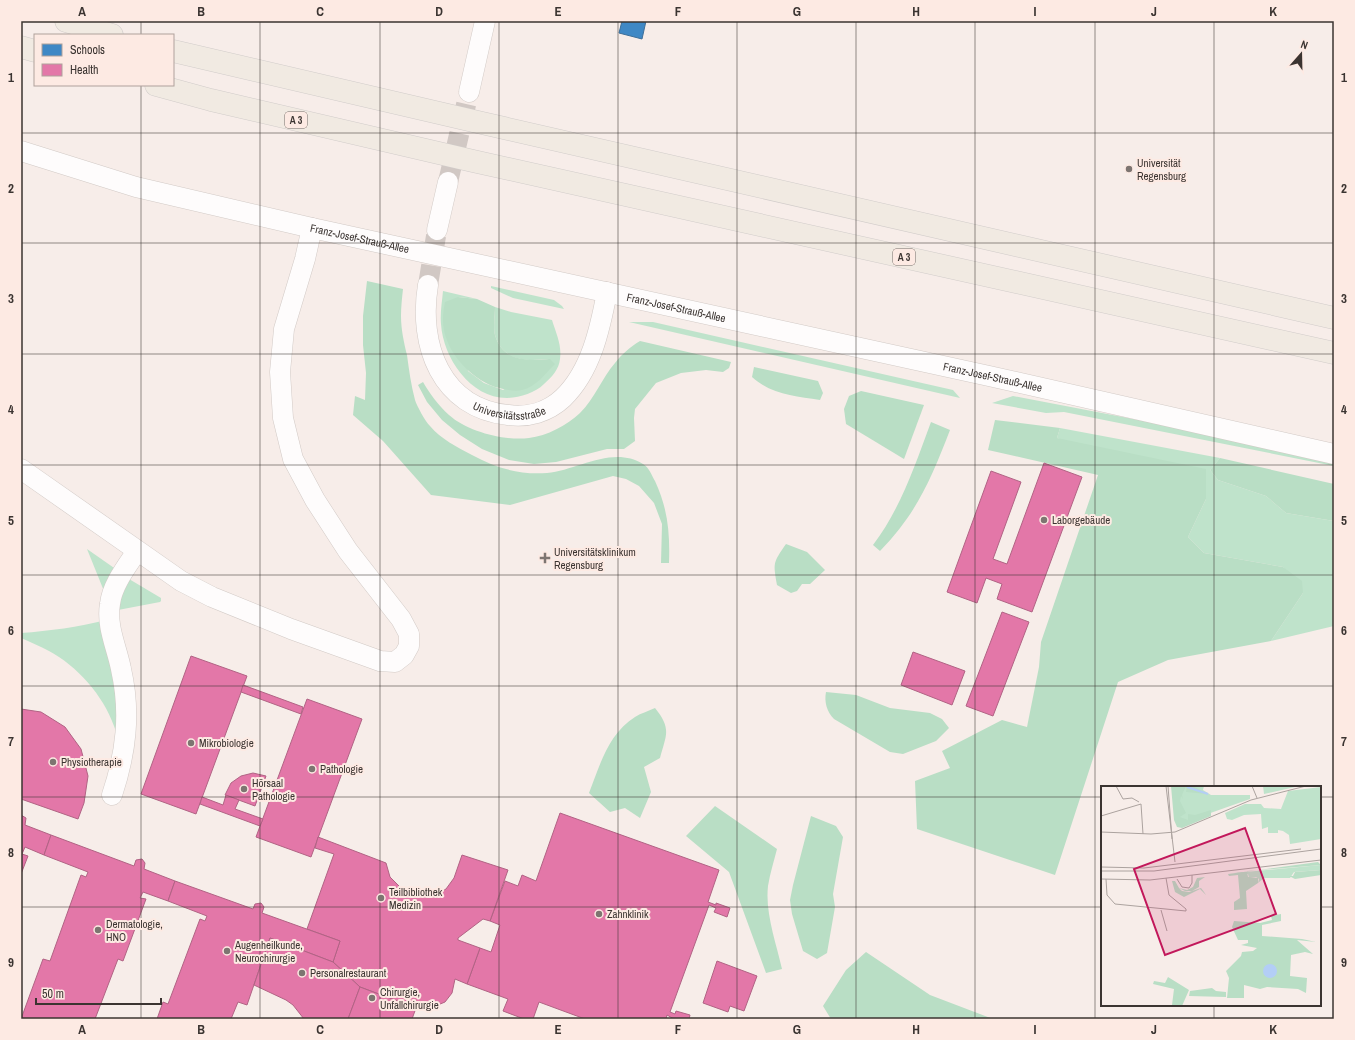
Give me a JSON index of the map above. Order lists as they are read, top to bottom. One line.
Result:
{"streets":{"highway":["A 3"],"street":["Franz-Josef-Strauß-Allee","Universitätsstraße"]},"crossings":[["Franz-Josef-Strauß-Allee","Universitätsstraße"]],"places":{"other":["Universität Regensburg","Laborgebäude","Mikrobiologie","Physiotherapie","Pathologie","Hörsaal Pathologie","Teilbibliothek Medizin","Zahnklinik","Dermatologie, HNO","Augenheilkunde, Neurochirurgie","Personalrestaurant","Chirurgie, Unfallchirurgie"],"health":["Universitätsklinikum Regensburg"]},"legend":["Schools","Health"],"scale_bar":"50 m","north":"top","grid":{"columns":["A","B","C","D","E","F","G","H","I","J","K"],"rows":["1","2","3","4","5","6","7","8","9"]}}
